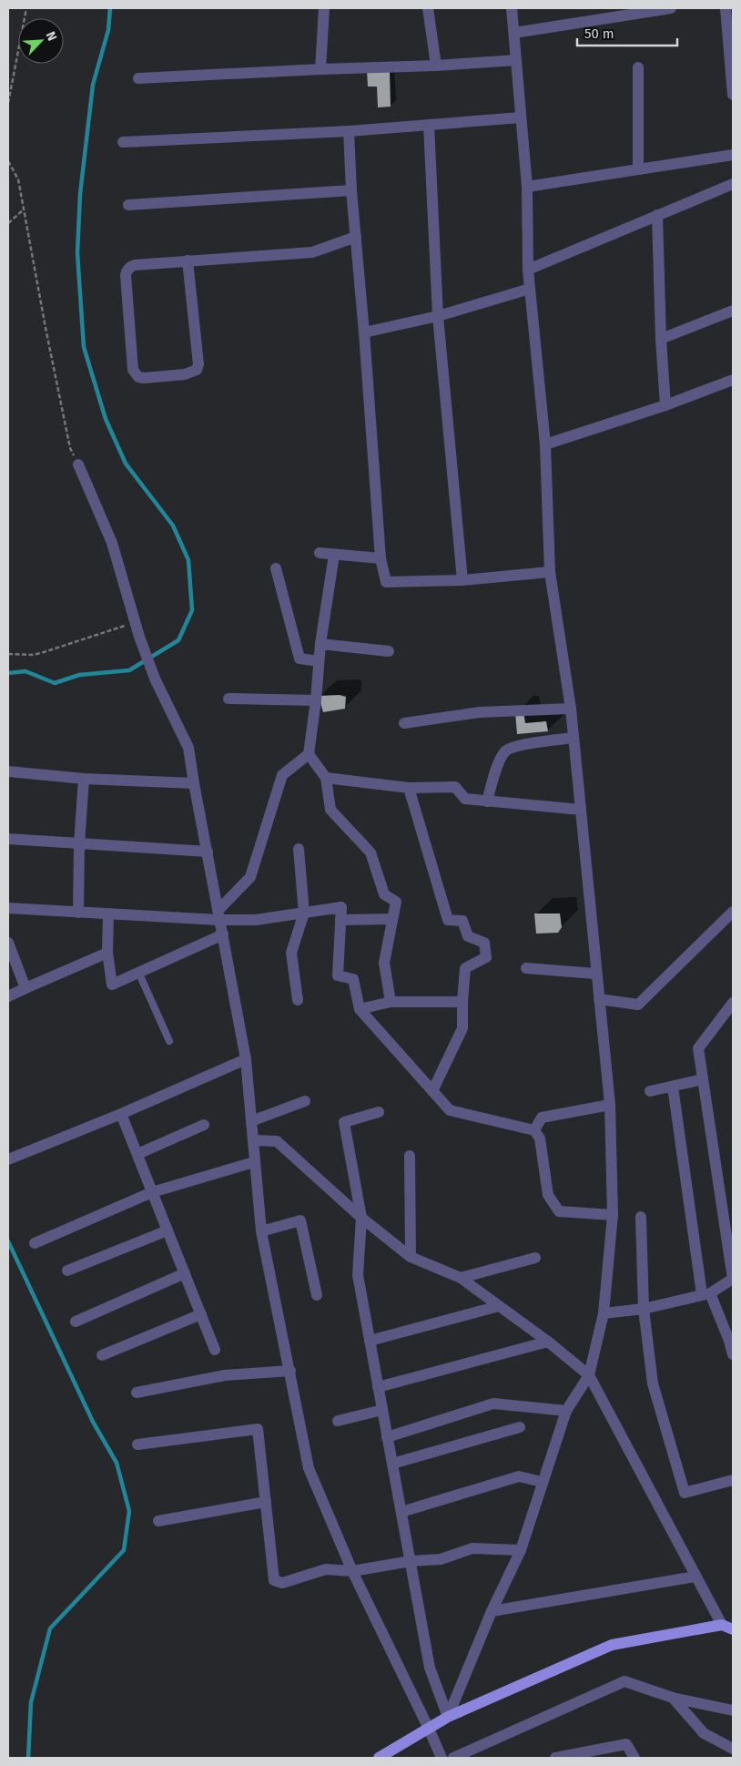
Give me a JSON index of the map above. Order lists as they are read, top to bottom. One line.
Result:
{"scale_bar":"50 m","north":"top right"}
